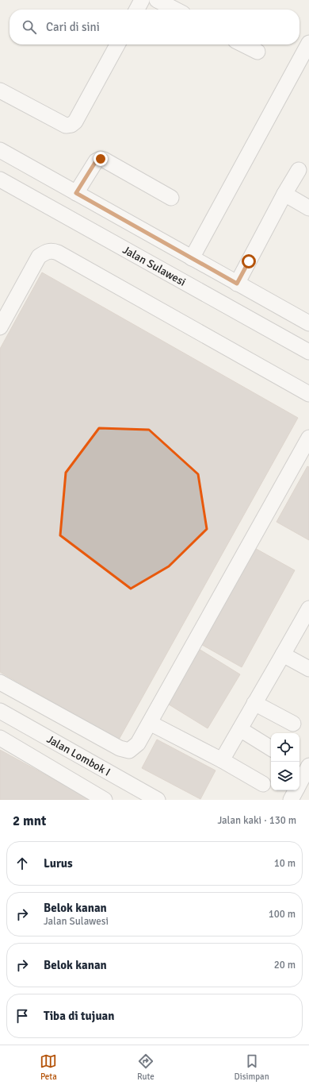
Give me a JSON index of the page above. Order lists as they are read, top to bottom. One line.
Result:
{"streets":{"street":["Jalan Sulawesi","Jalan Lombok I"]},"page":{"search":"Cari di sini","heading":["2 mnt","Jalan kaki · 130 m"],"list":[["Lurus","10 m"],["Belok kanan","Jalan Sulawesi","100 m"],["Belok kanan","20 m"],"Tiba di tujuan"],"nav":["Peta","Rute","Disimpan"]}}
